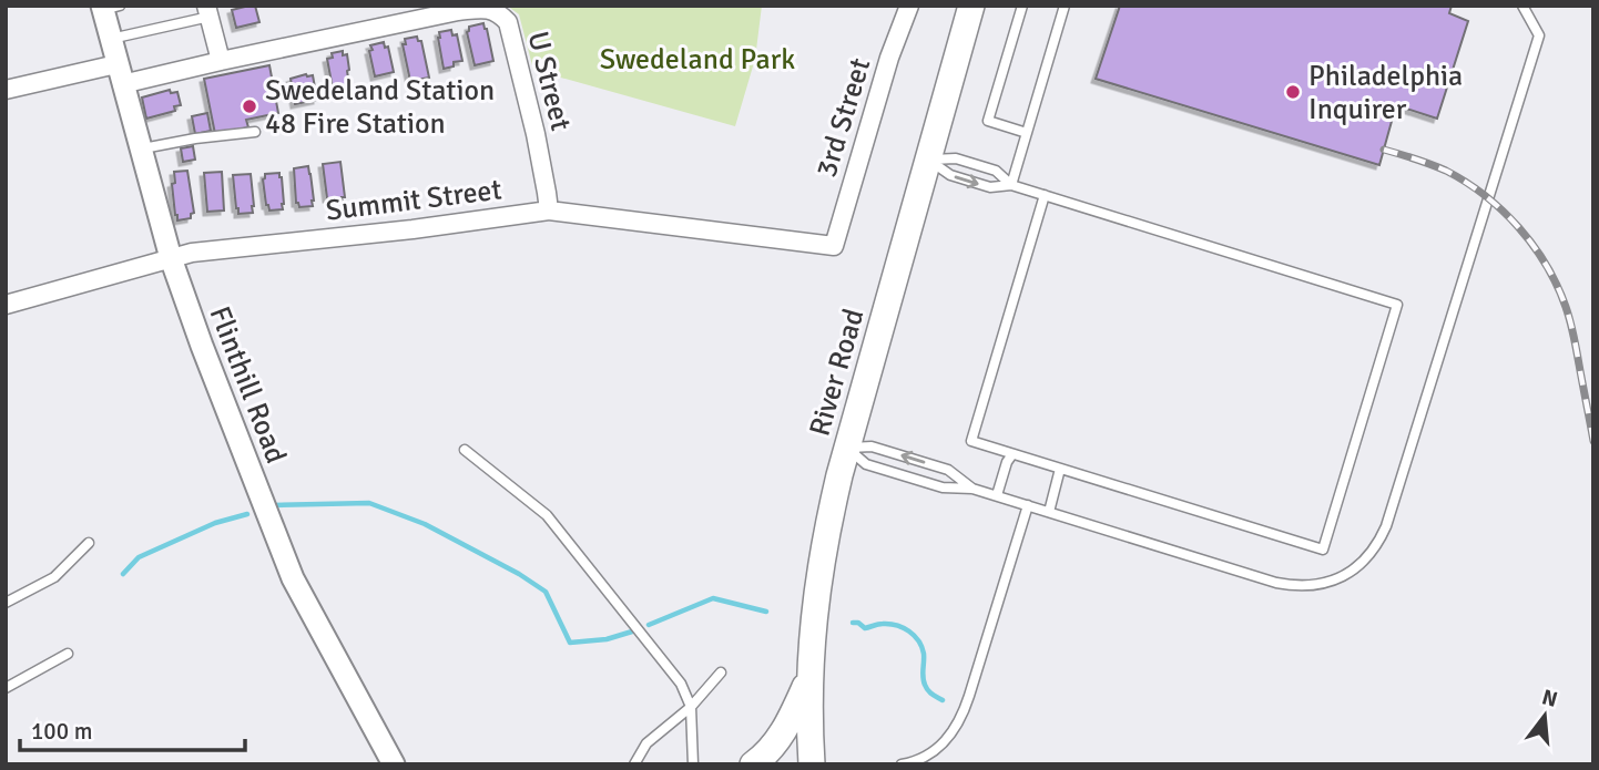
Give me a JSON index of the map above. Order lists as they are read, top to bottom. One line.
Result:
{"streets":{"main road":["River Road"],"street":["U Street","3rd Street","Summit Street","Flinthill Road"]},"crossings":[["U Street","Summit Street"],["U Street","Flinthill Road"],["3rd Street","Summit Street"],["Summit Street","Flinthill Road"]],"parks":["Swedeland Park"],"places":["Philadelphia Inquirer","Swedeland Station 48 Fire Station"],"scale_bar":"100 m","north":"top"}
